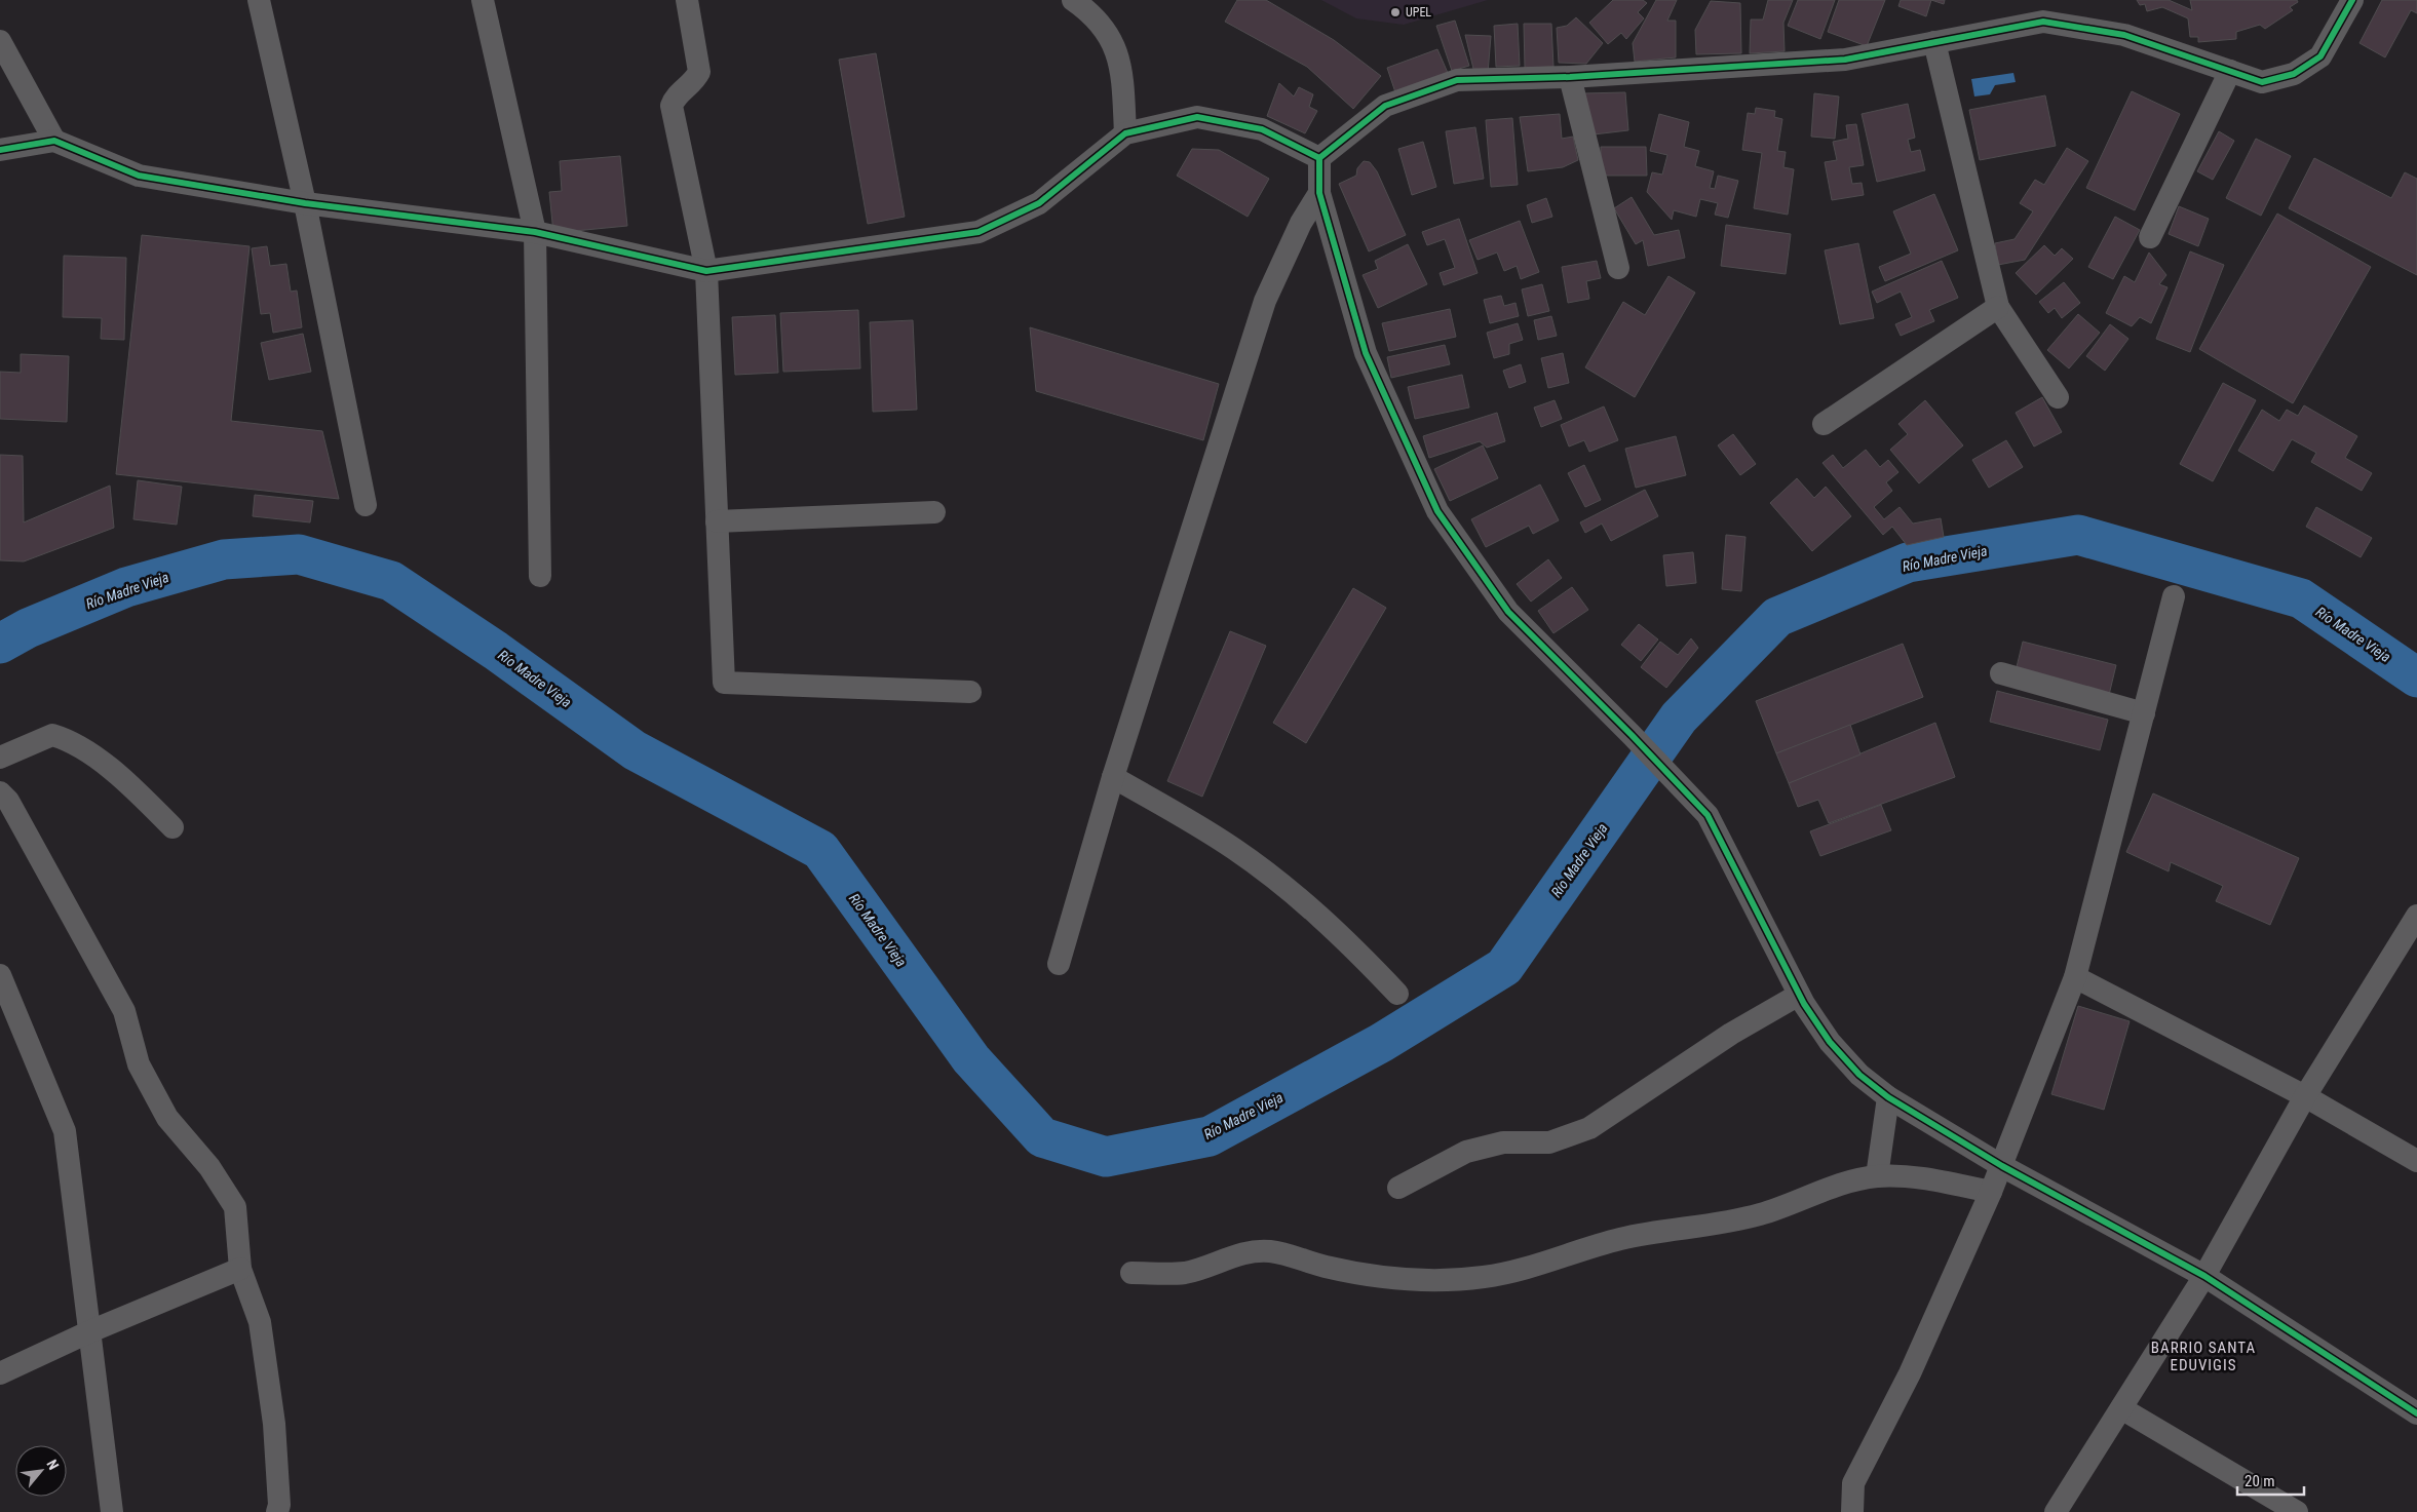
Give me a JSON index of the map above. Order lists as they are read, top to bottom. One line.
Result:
{"districts":["BARRIO SANTA EDUVIGIS"],"water":["Río Madre Vieja"],"places":["UPEL"],"scale_bar":"20 m","north":"top right"}
